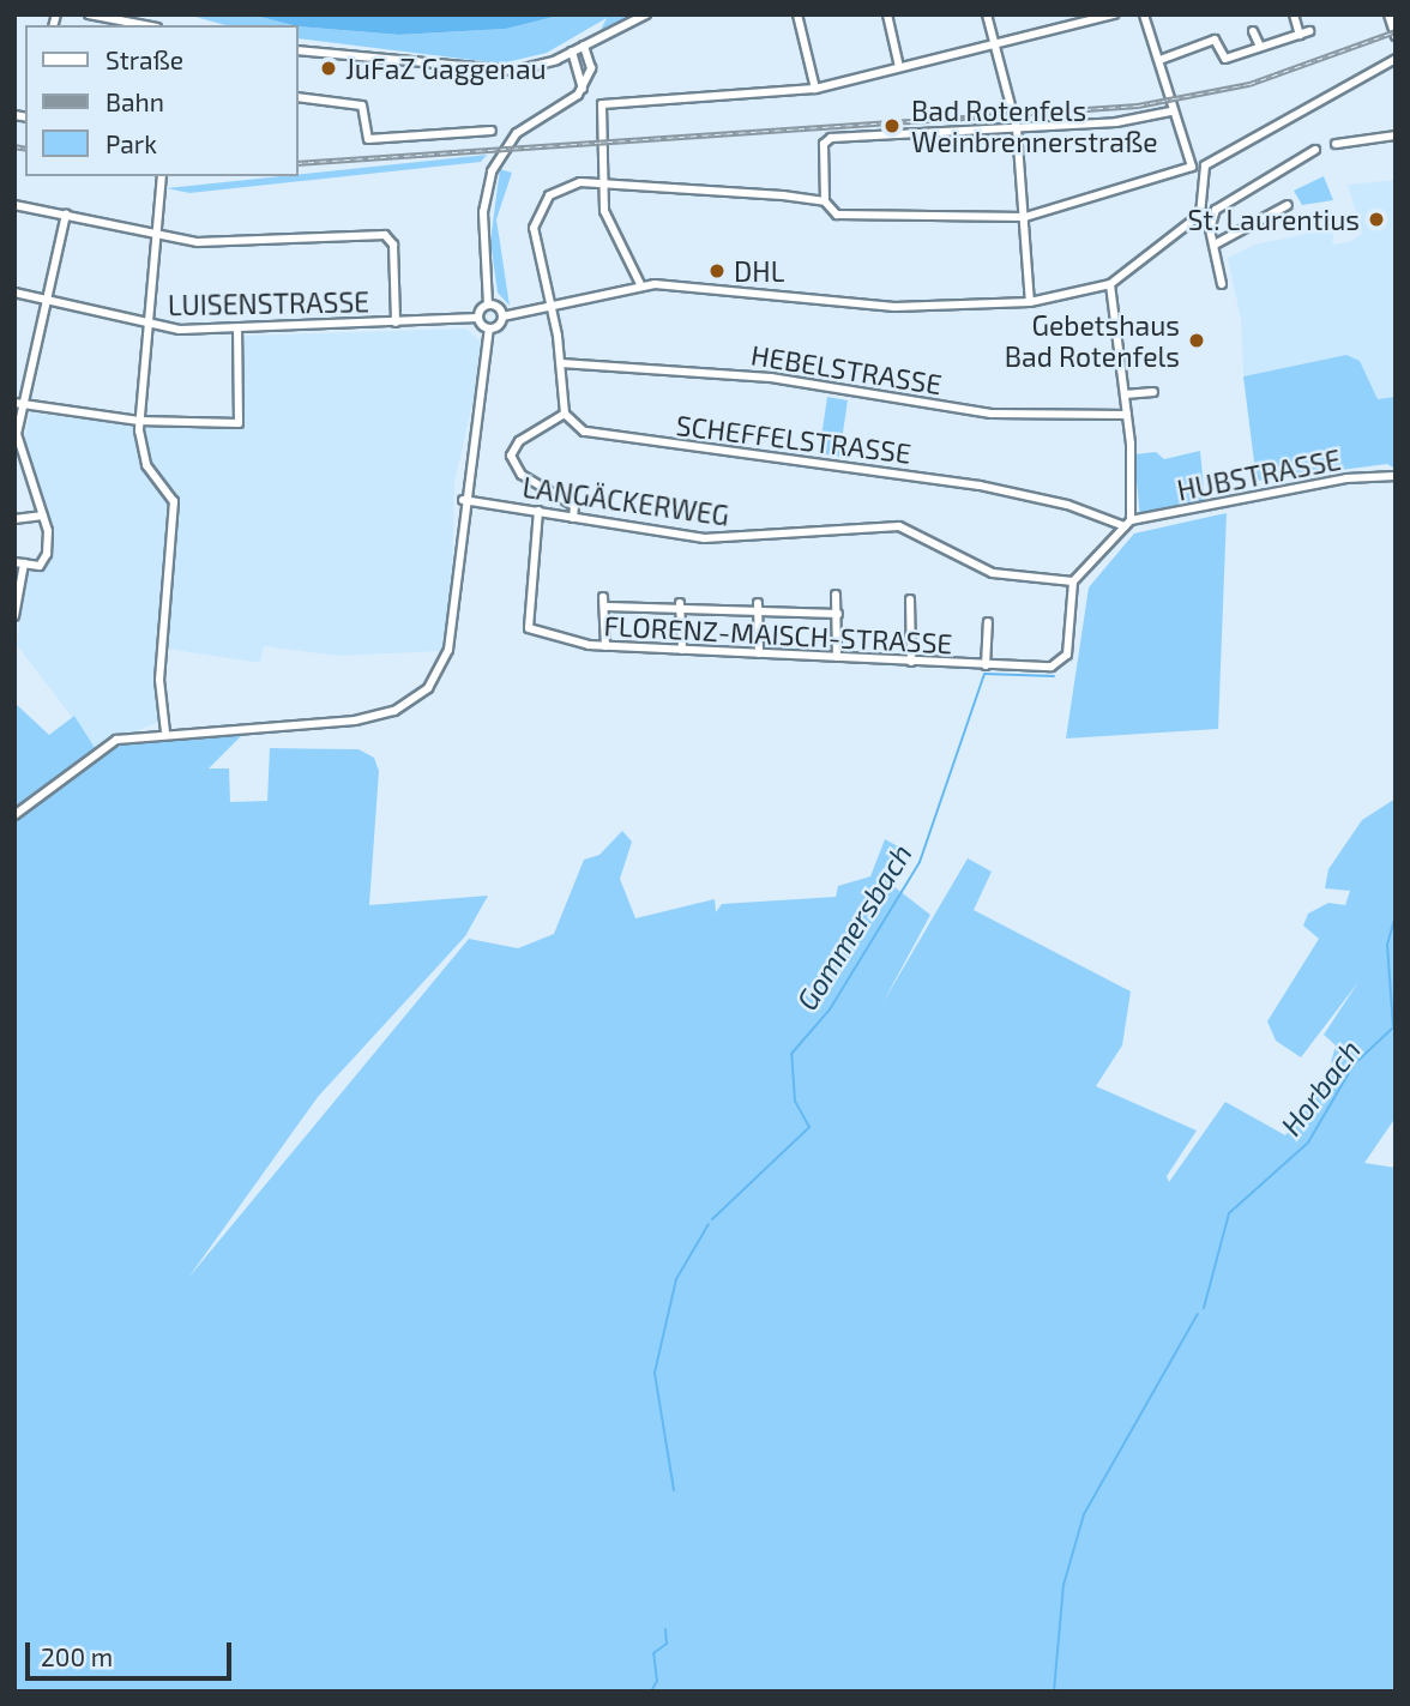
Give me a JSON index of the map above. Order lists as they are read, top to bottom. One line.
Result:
{"streets":{"street":["LUISENSTRASSE","HEBELSTRASSE","SCHEFFELSTRASSE","HUBSTRASSE","LANGÄCKERWEG","FLORENZ-MAISCH-STRASSE"]},"crossings":[["SCHEFFELSTRASSE","HUBSTRASSE"],["LANGÄCKERWEG","FLORENZ-MAISCH-STRASSE"]],"water":["Gommersbach","Horbach"],"places":["JuFaZ Gaggenau","Bad Rotenfels Weinbrennerstraße","St. Laurentius","DHL","Gebetshaus Bad Rotenfels"],"legend":["Straße","Bahn","Park"],"scale_bar":"200 m"}
